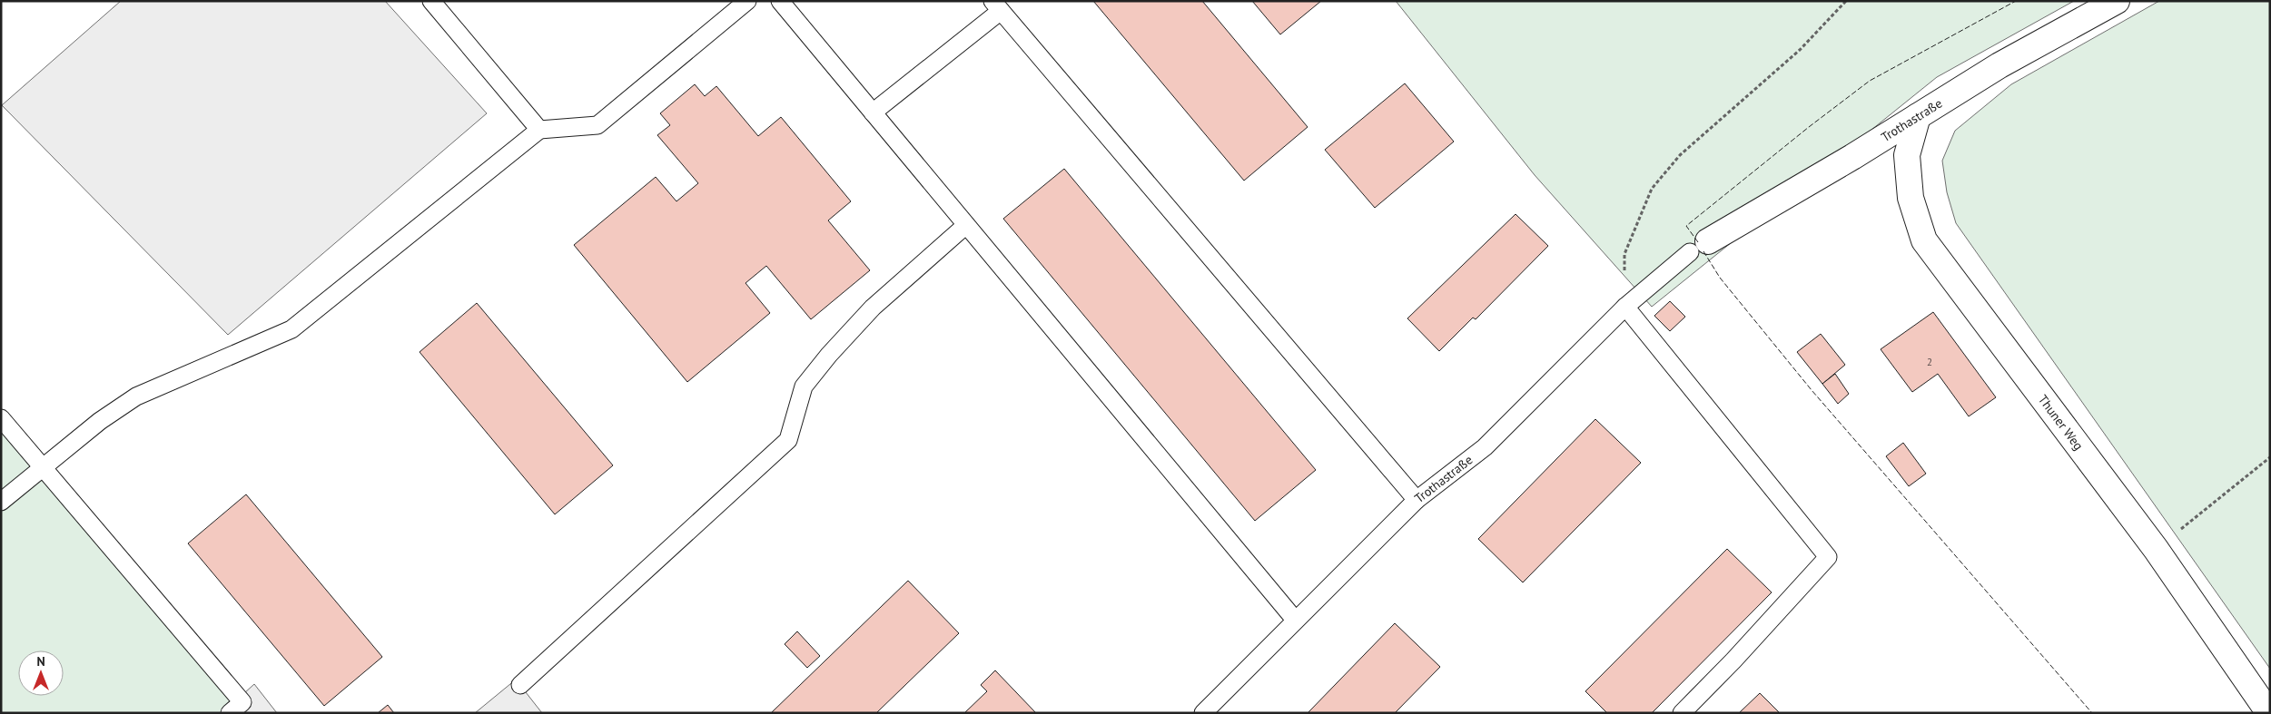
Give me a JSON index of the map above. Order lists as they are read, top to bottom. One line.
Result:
{"streets":{"street":["Trothastraße","Thuner Weg"]},"crossings":[["Trothastraße","Thuner Weg"]],"house_numbers":["2"],"north":"top"}
